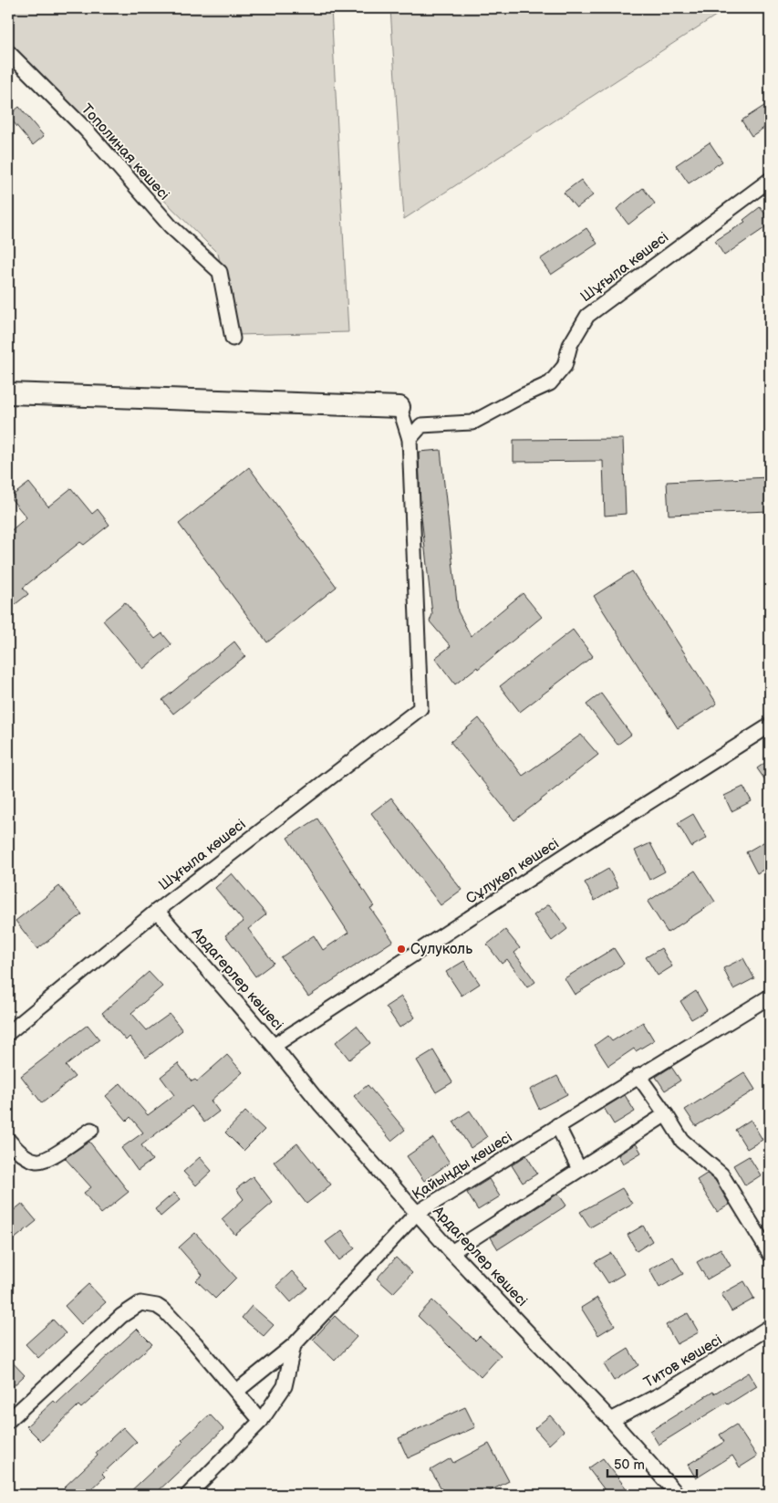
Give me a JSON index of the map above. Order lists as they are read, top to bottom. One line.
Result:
{"streets":{"street":["Тополиная көшесі","Шұғыла көшесі","Сұлукөл көшесі","Ардагерлер көшесі","Қайыңды көшесі","Титов көшесі"]},"crossings":[["Шұғыла көшесі","Ардагерлер көшесі"],["Сұлукөл көшесі","Ардагерлер көшесі"],["Ардагерлер көшесі","Қайыңды көшесі"],["Ардагерлер көшесі","Титов көшесі"]],"places":["Сулуколь"],"scale_bar":"50 m"}
